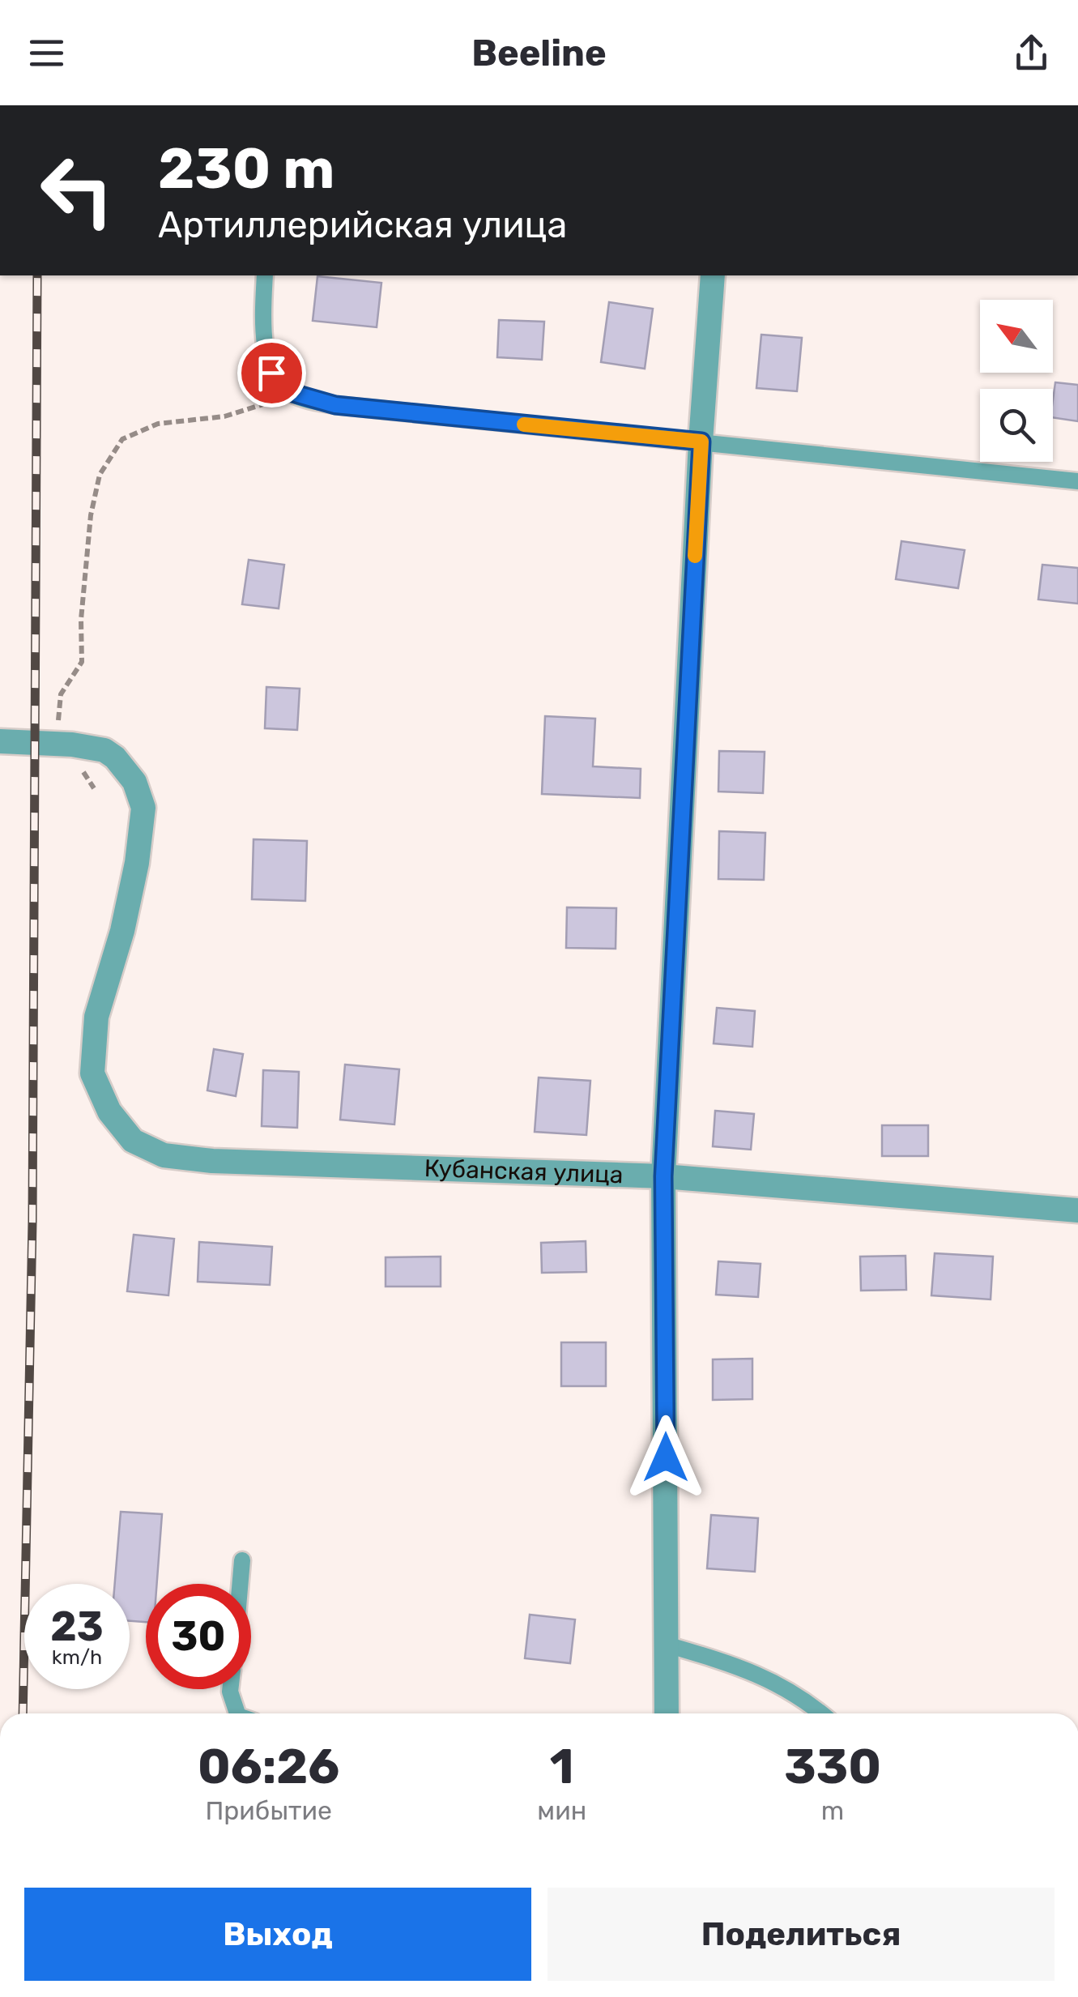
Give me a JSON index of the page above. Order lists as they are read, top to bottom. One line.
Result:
{"streets":{"street":["Кубанская улица"]},"north":"top left","page":{"header":"Beeline","turn":["230 m","Артиллерийская улица"],"speed":"23 km/h","limit":"30","eta":["06:26","Прибытие","1","мин","330","m"],"buttons":["Выход","Поделиться"]}}
